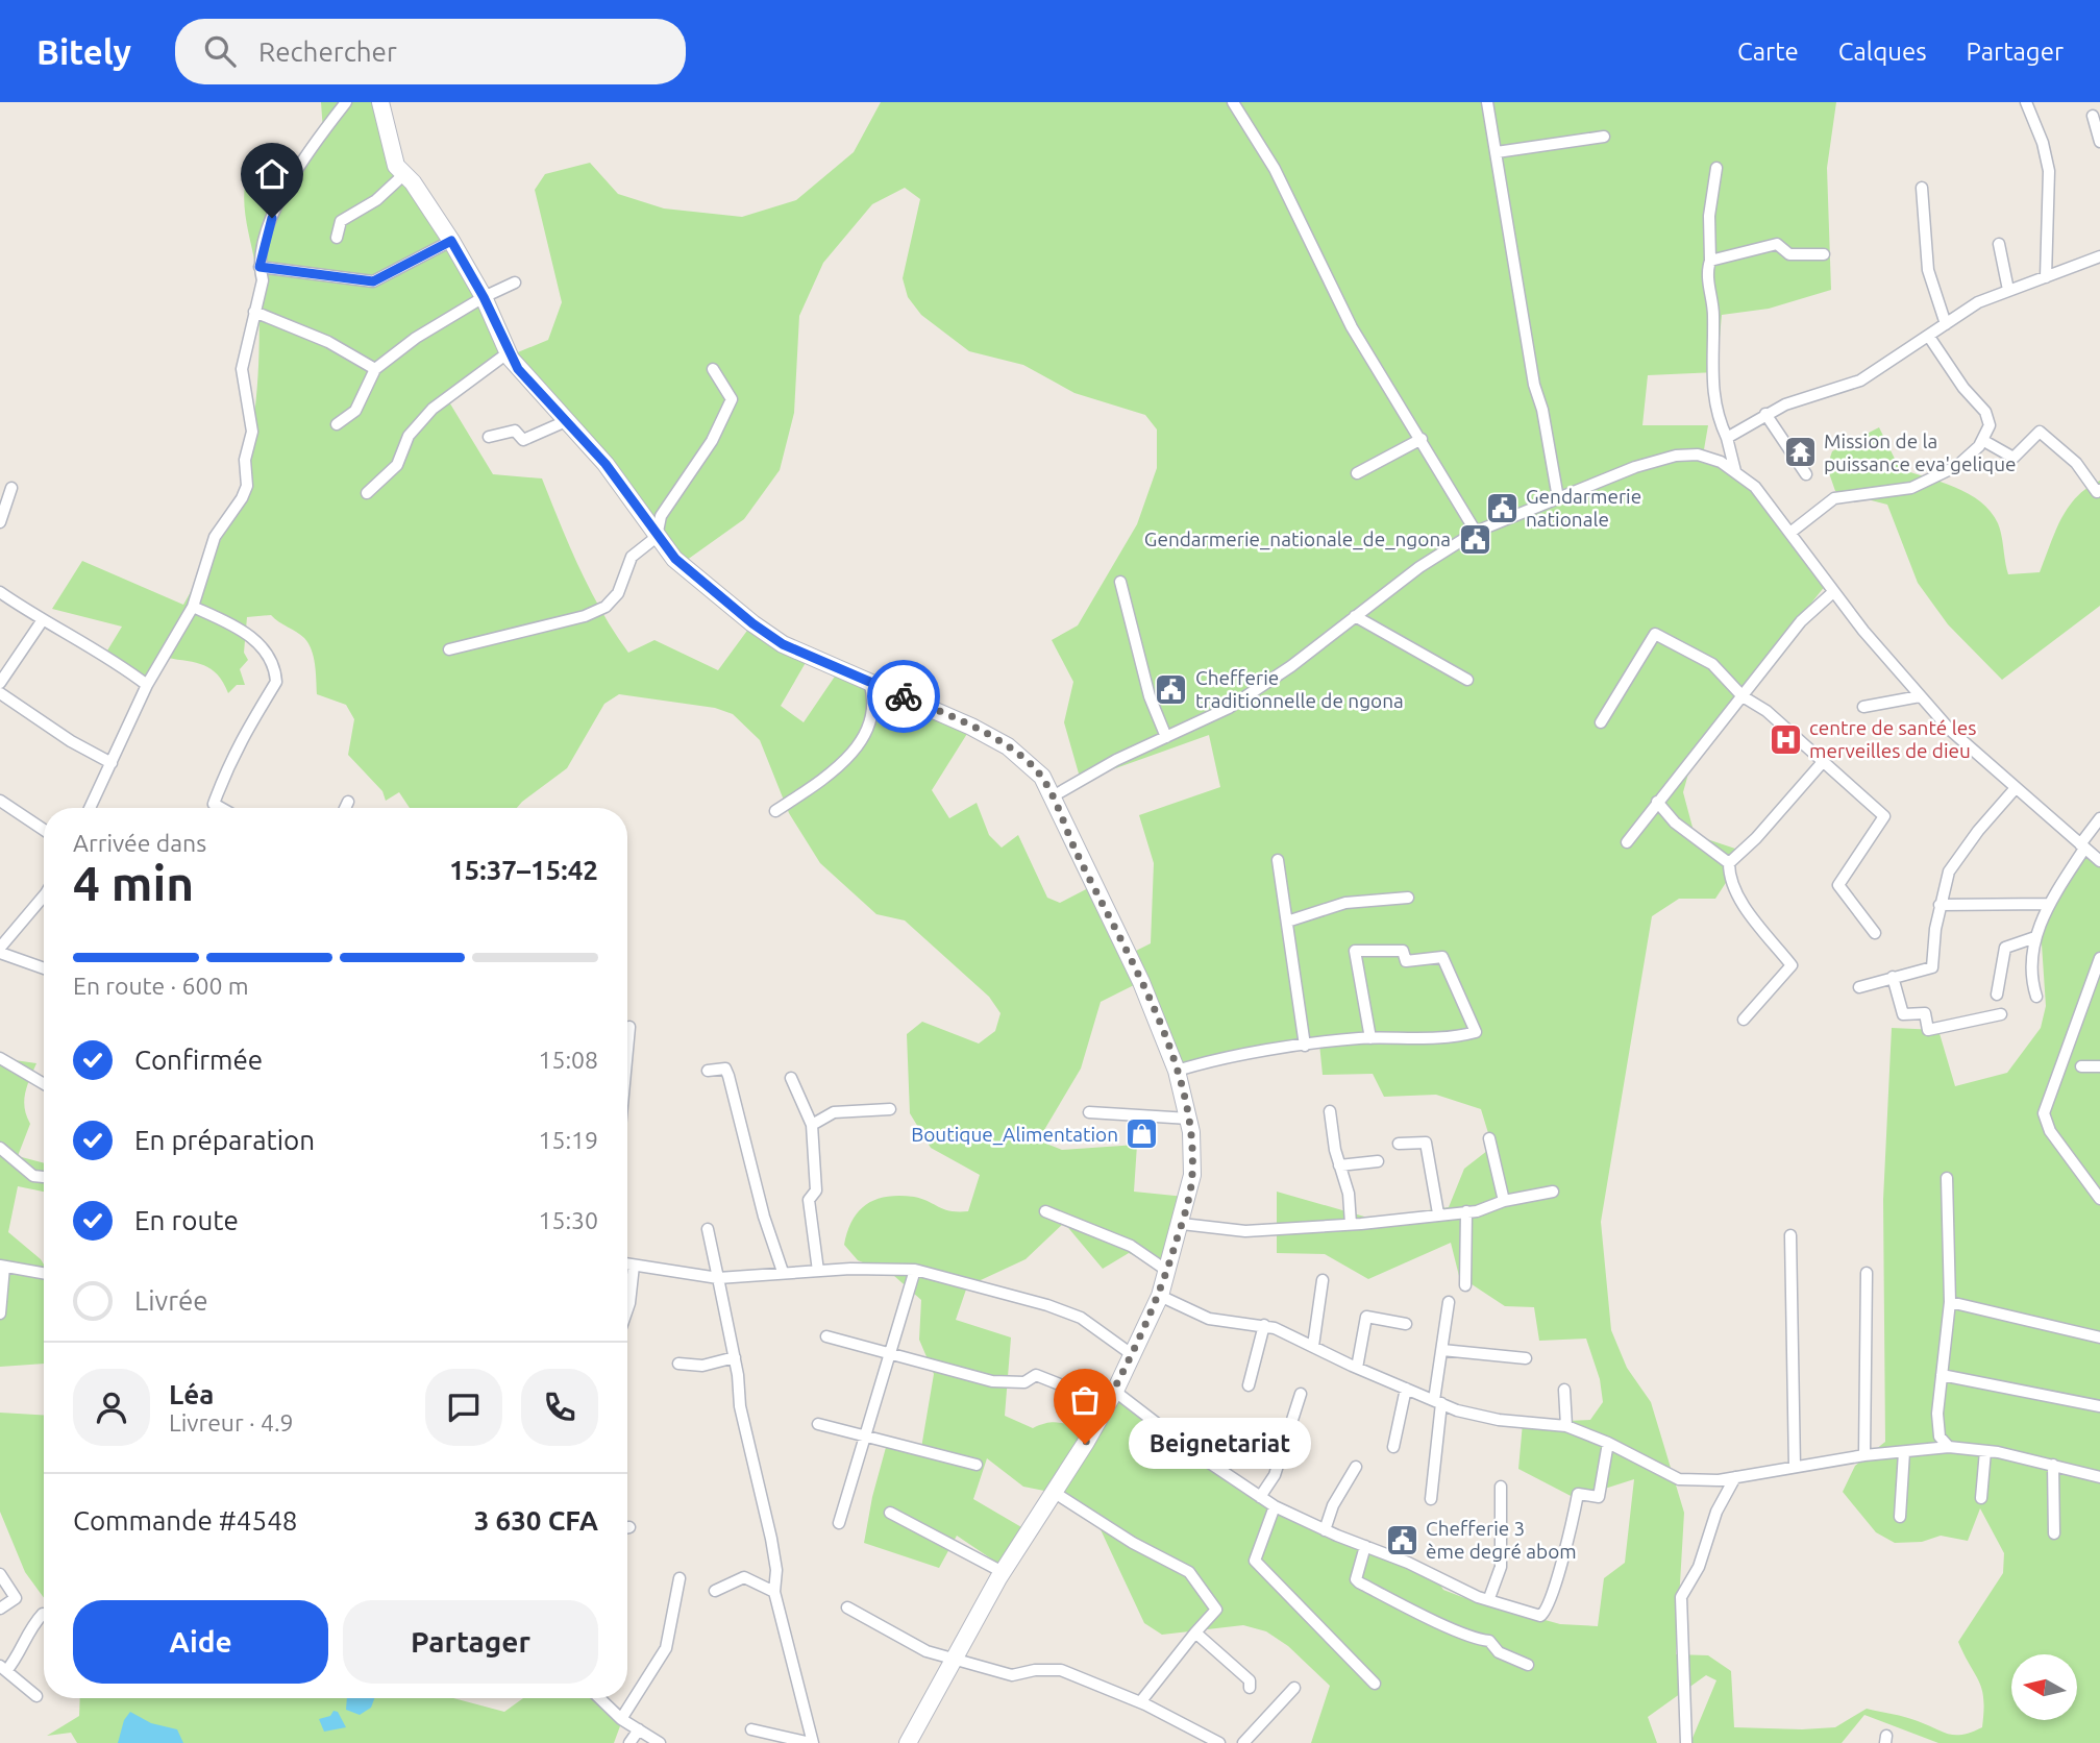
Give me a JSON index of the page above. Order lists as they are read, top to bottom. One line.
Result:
{"places":{"temple":["Mission de la puissance eva'gelique"],"public building":["Gendarmerie nationale","Gendarmerie_nationale_de_ngona","Chefferie traditionnelle de ngona","Chefferie 3 ème degré abom"],"hospital":["centre de santé les merveilles de dieu"],"shop":["Boutique_Alimentation"],"other":["Beignetariat"]},"north":"left","page":{"header":"Bitely","search":"Rechercher","nav":["Carte","Calques","Partager"],"heading":["4 min","Arrivée dans","15:37–15:42"],"panel":["Léa","Livreur · 4.9","Commande #4548","3 630 CFA"],"bar":"En route · 600 m","list":[["Confirmée","15:08"],["En préparation","15:19"],["En route","15:30"],"Livrée"],"bubble":"Beignetariat","buttons":["Aide","Partager"]}}
